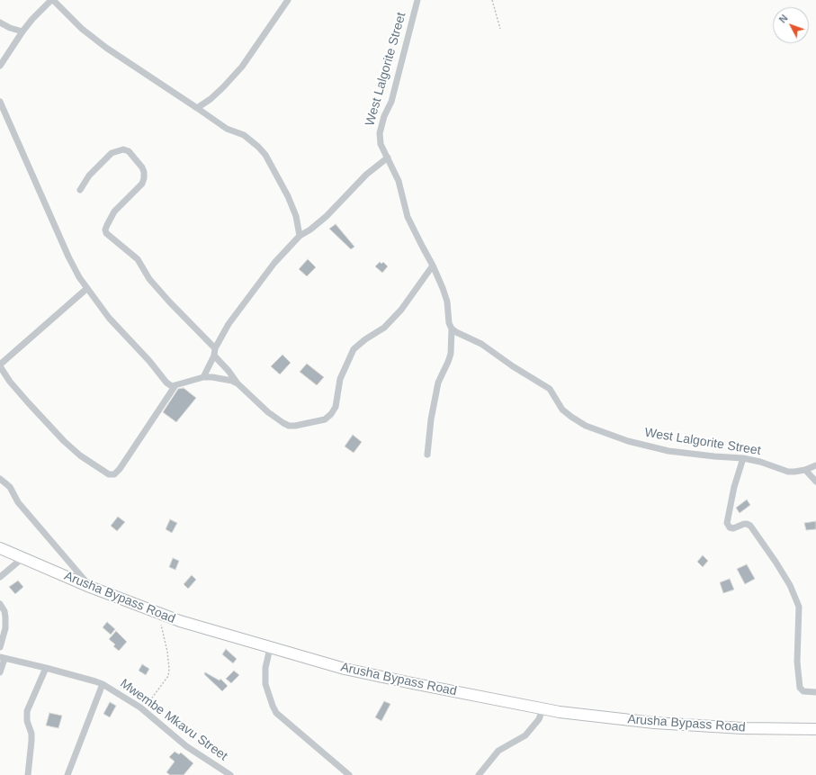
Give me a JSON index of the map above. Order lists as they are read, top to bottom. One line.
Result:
{"streets":{"main road":["Arusha Bypass Road"],"street":["West Lalgorite Street","Mwembe Mkavu Street"]},"north":"top left"}
